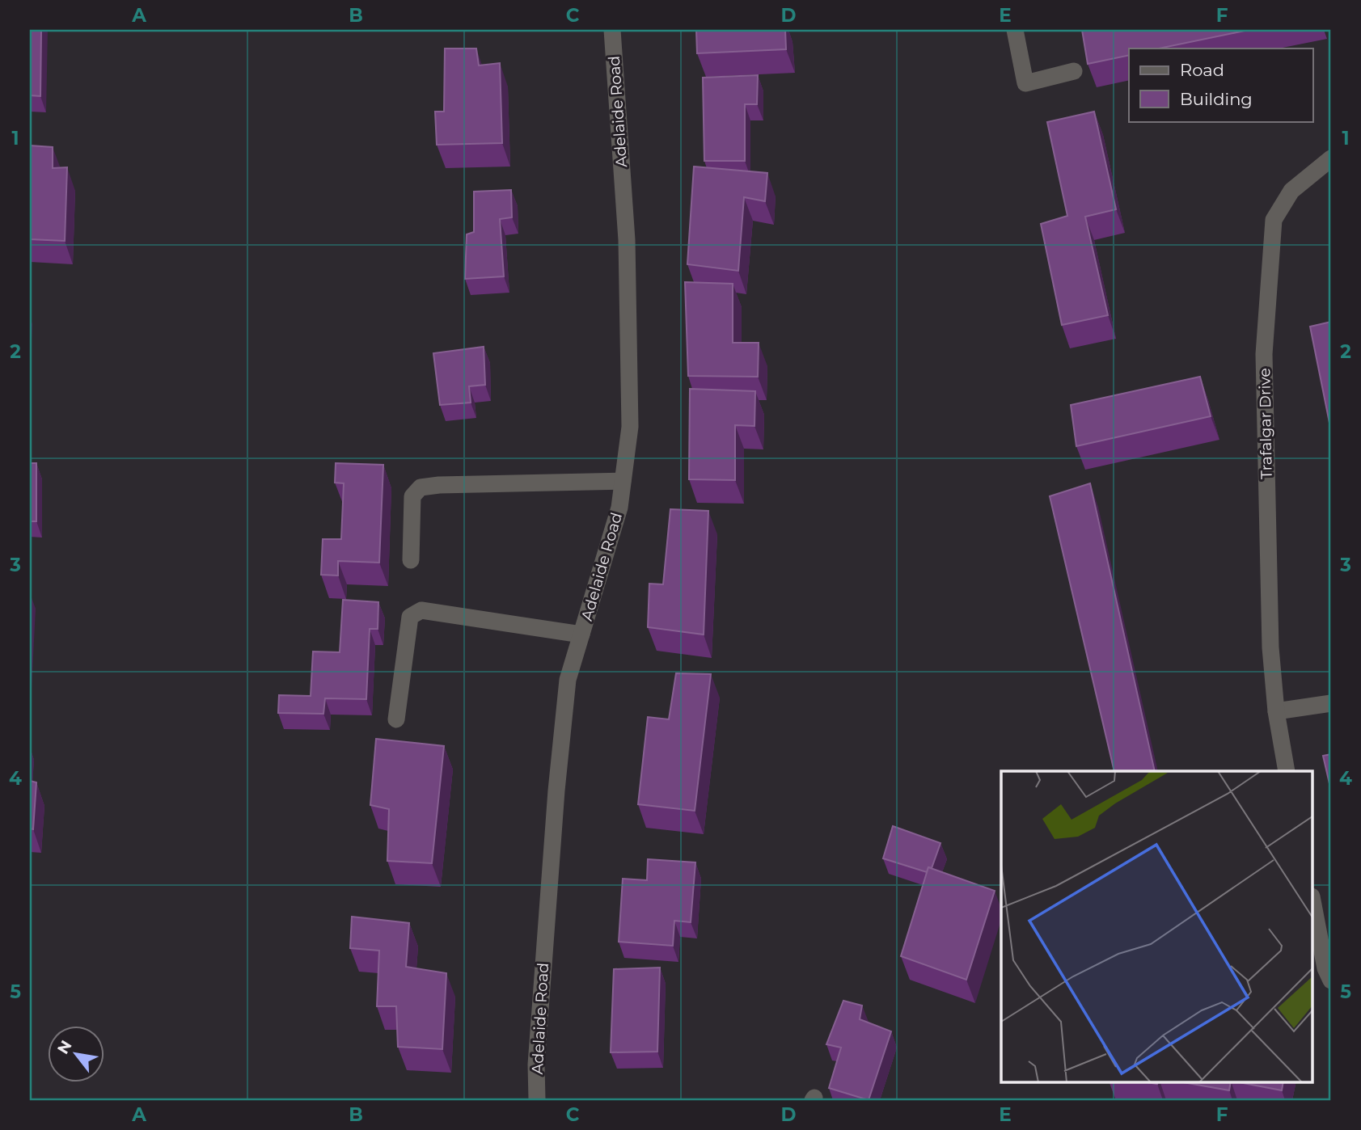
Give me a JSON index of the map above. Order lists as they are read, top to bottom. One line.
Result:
{"streets":{"street":["Adelaide Road","Trafalgar Drive"]},"legend":["Road","Building"],"north":"top left","grid":{"columns":["A","B","C","D","E","F"],"rows":["1","2","3","4","5"]}}
